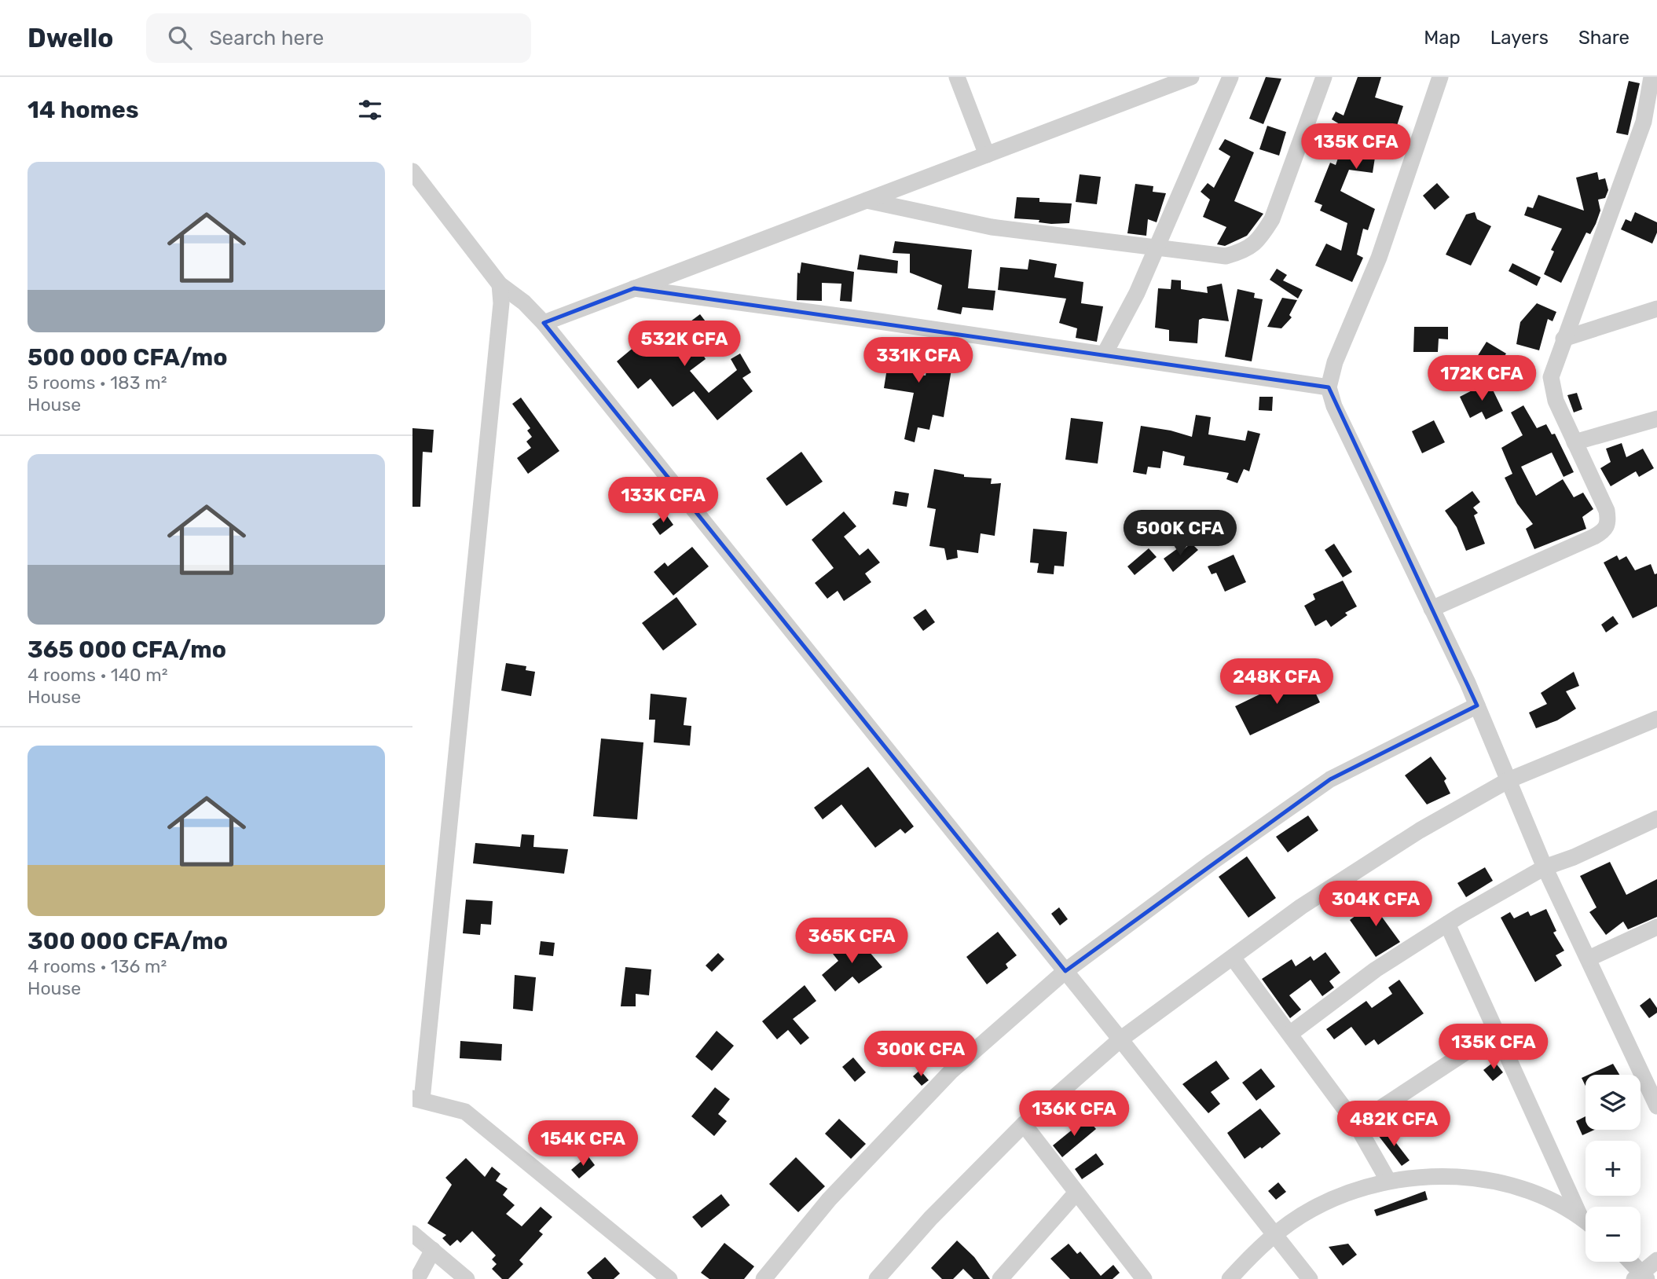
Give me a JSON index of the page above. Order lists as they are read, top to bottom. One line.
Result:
{"page":{"header":"Dwello","search":"Search here","nav":["Map","Layers","Share"],"heading":"14 homes","price":["135K CFA","532K CFA","331K CFA","172K CFA","133K CFA","500K CFA","248K CFA","304K CFA","365K CFA","135K CFA","300K CFA","136K CFA","482K CFA","154K CFA"],"list":[{"name":"500 000 CFA/mo","note":"5 rooms · 183 m² · House"},{"name":"365 000 CFA/mo","note":"4 rooms · 140 m² · House"},{"name":"300 000 CFA/mo","note":"4 rooms · 136 m² · House"}],"map_buttons":["+","−"]}}
